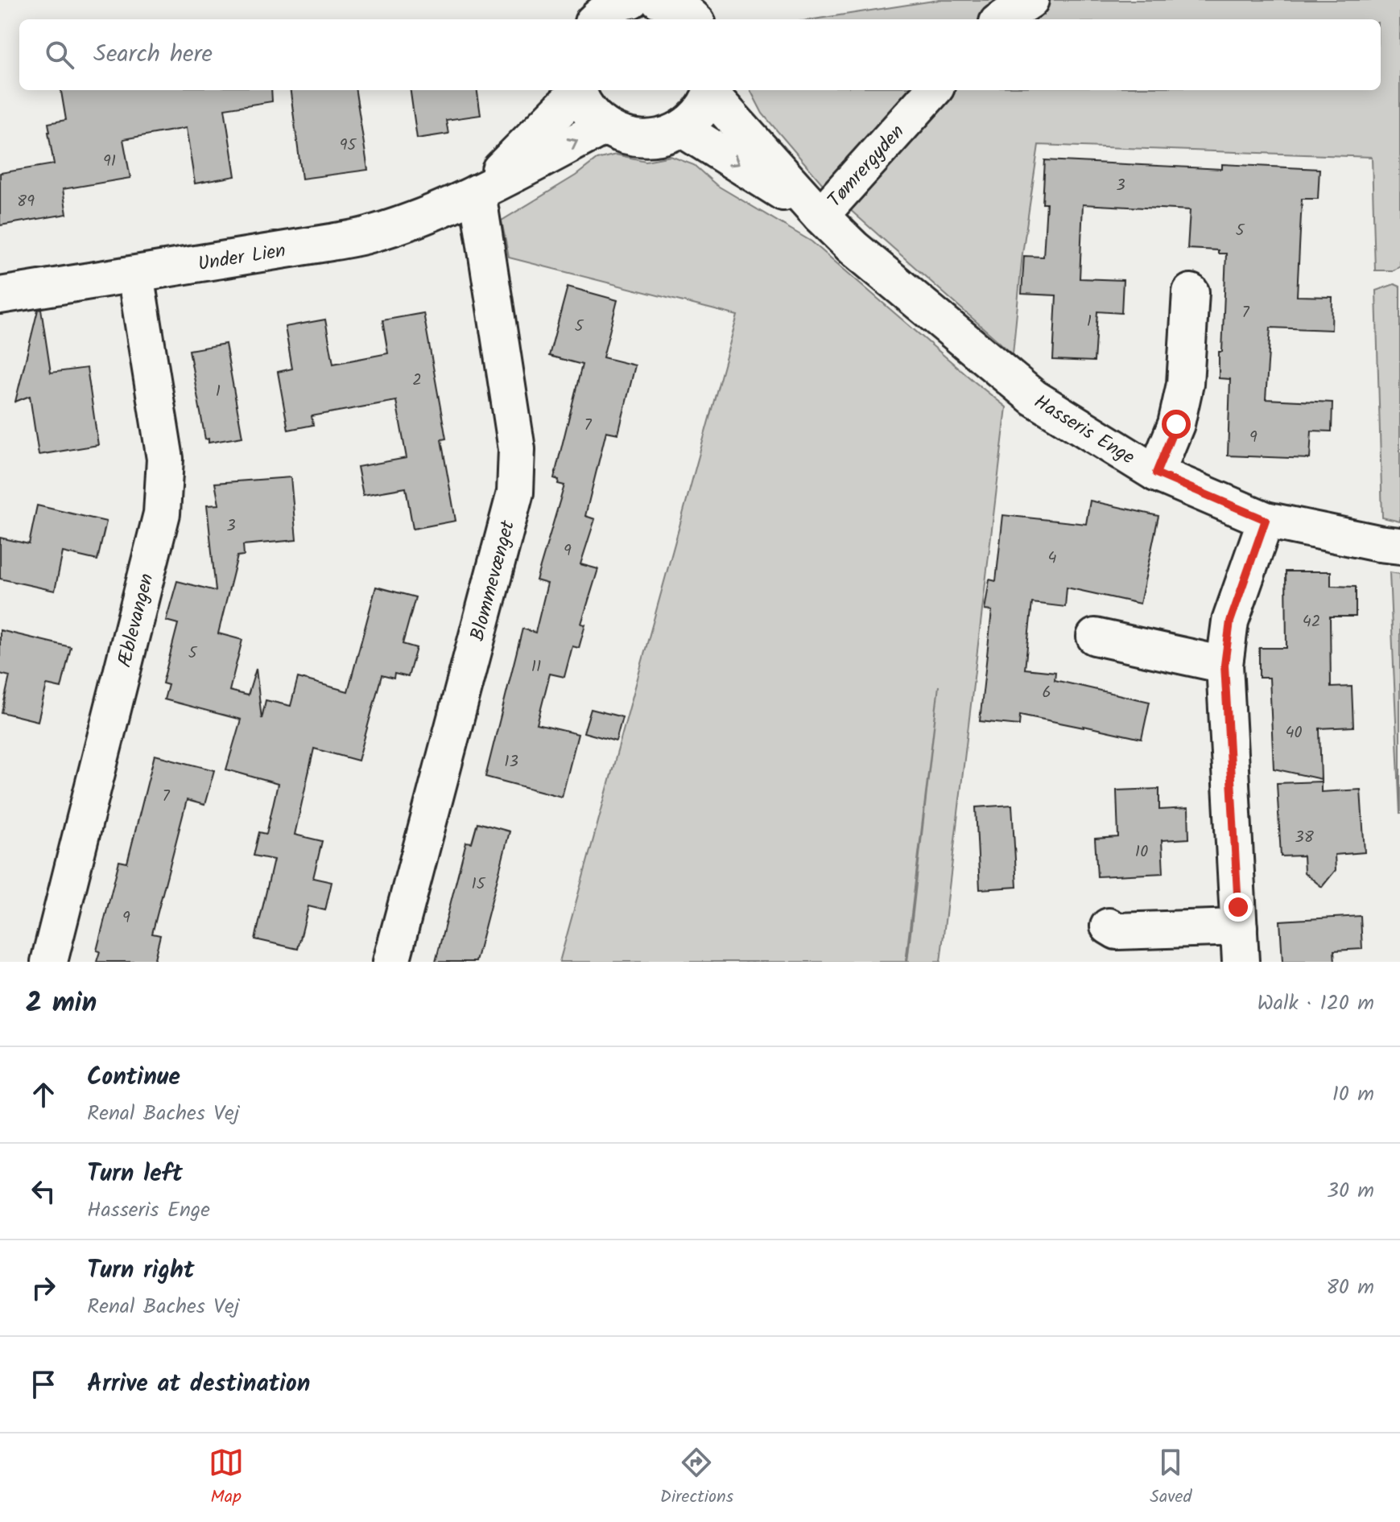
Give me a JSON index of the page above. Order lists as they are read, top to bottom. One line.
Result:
{"streets":{"street":["Tømrergyden","Under Lien","Hasseris Enge","Blommevænget","Æblevangen"]},"crossings":[["Tømrergyden","Hasseris Enge"],["Under Lien","Blommevænget"],["Under Lien","Æblevangen"]],"house_numbers":["95","91","3","89","5","7","1","5","2","1","7","9","3","9","4","42","5","11","6","40","13","7","38","10","15","9"],"page":{"search":"Search here","heading":["2 min","Walk · 120 m"],"list":[["Continue","Renal Baches Vej","10 m"],["Turn left","Hasseris Enge","30 m"],["Turn right","Renal Baches Vej","80 m"],"Arrive at destination"],"nav":["Map","Directions","Saved"]}}
